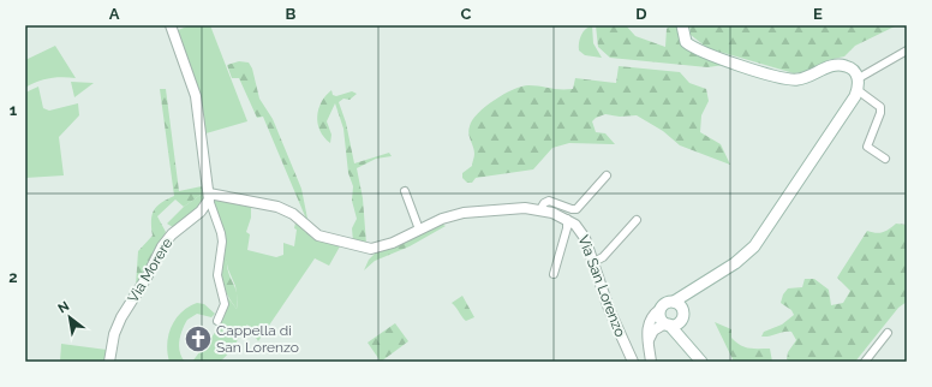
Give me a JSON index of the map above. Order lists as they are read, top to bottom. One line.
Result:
{"streets":{"street":["Via Morere","Via San Lorenzo"]},"crossings":[["Via Morere","Via San Lorenzo"]],"places":{"church":["Cappella di San Lorenzo"]},"north":"top left","grid":{"columns":["A","B","C","D","E"],"rows":["1","2"]}}
